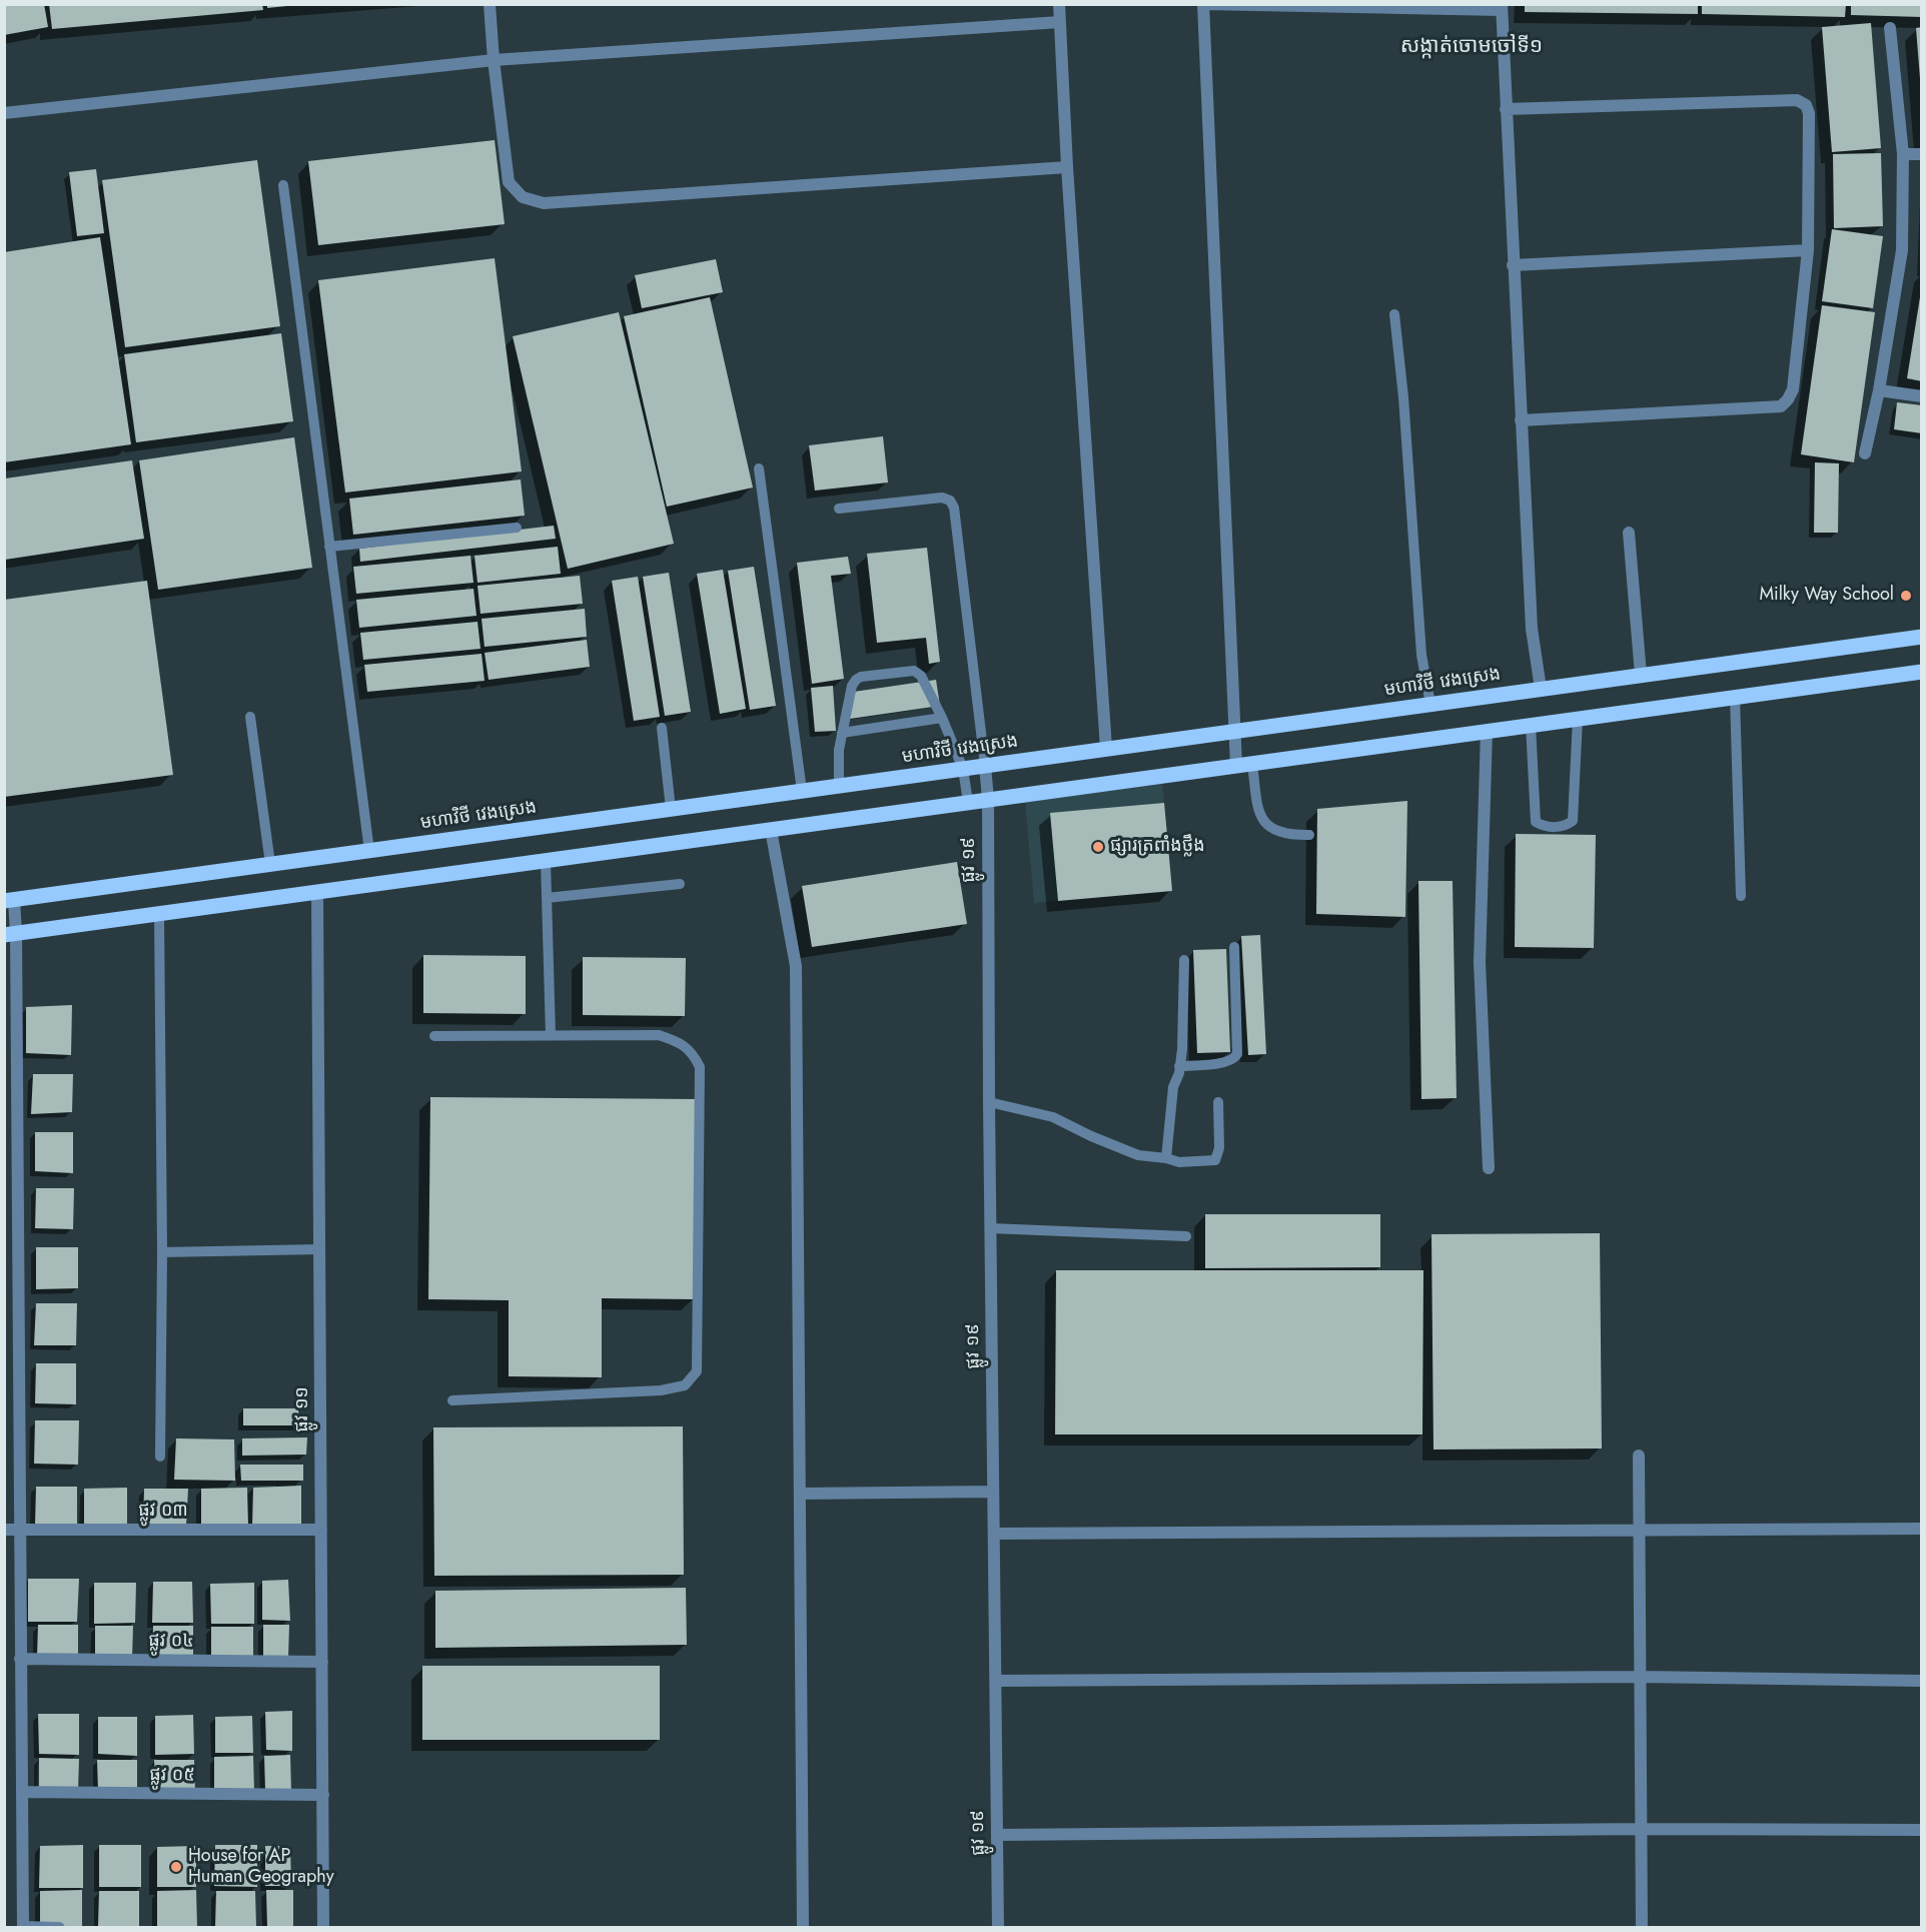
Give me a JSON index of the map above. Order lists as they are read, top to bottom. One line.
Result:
{"streets":{"main road":["មហាវិថី វេងស្រេង"],"street":["ផ្លូវ ១៩","ផ្លូវ ១១","ផ្លូវ ០៣","ផ្លូវ ០៤","ផ្លូវ ០៥"]},"crossings":[["មហាវិថី វេងស្រេង","ផ្លូវ ១៩"],["ផ្លូវ ១១","ផ្លូវ ០៣"],["ផ្លូវ ១១","ផ្លូវ ០៤"],["ផ្លូវ ១១","ផ្លូវ ០៥"]],"districts":["សង្កាត់ចោមចៅទី១"],"places":["Milky Way School","ផ្សារត្រពាំងថ្លឹង","House for AP Human Geography"]}
